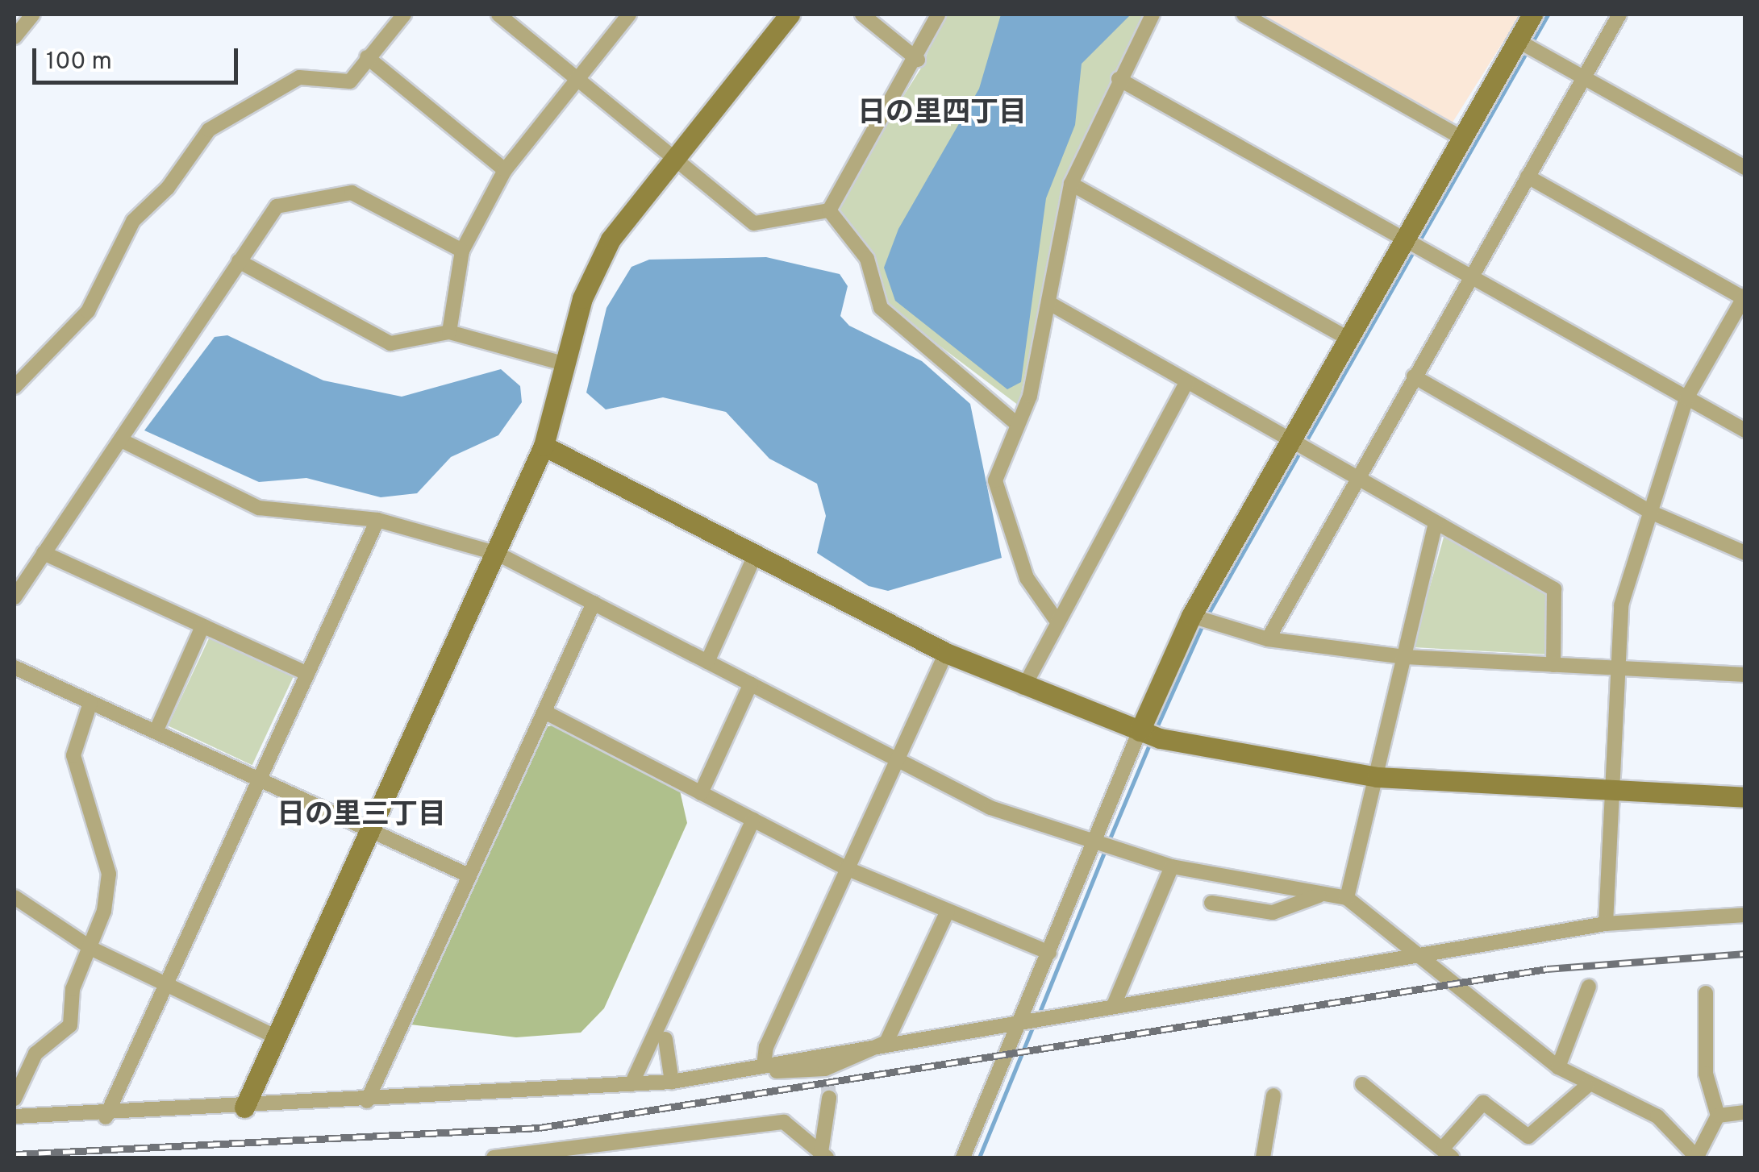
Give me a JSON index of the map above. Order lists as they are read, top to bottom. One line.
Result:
{"districts":["日の里四丁目","日の里三丁目"],"scale_bar":"100 m"}
